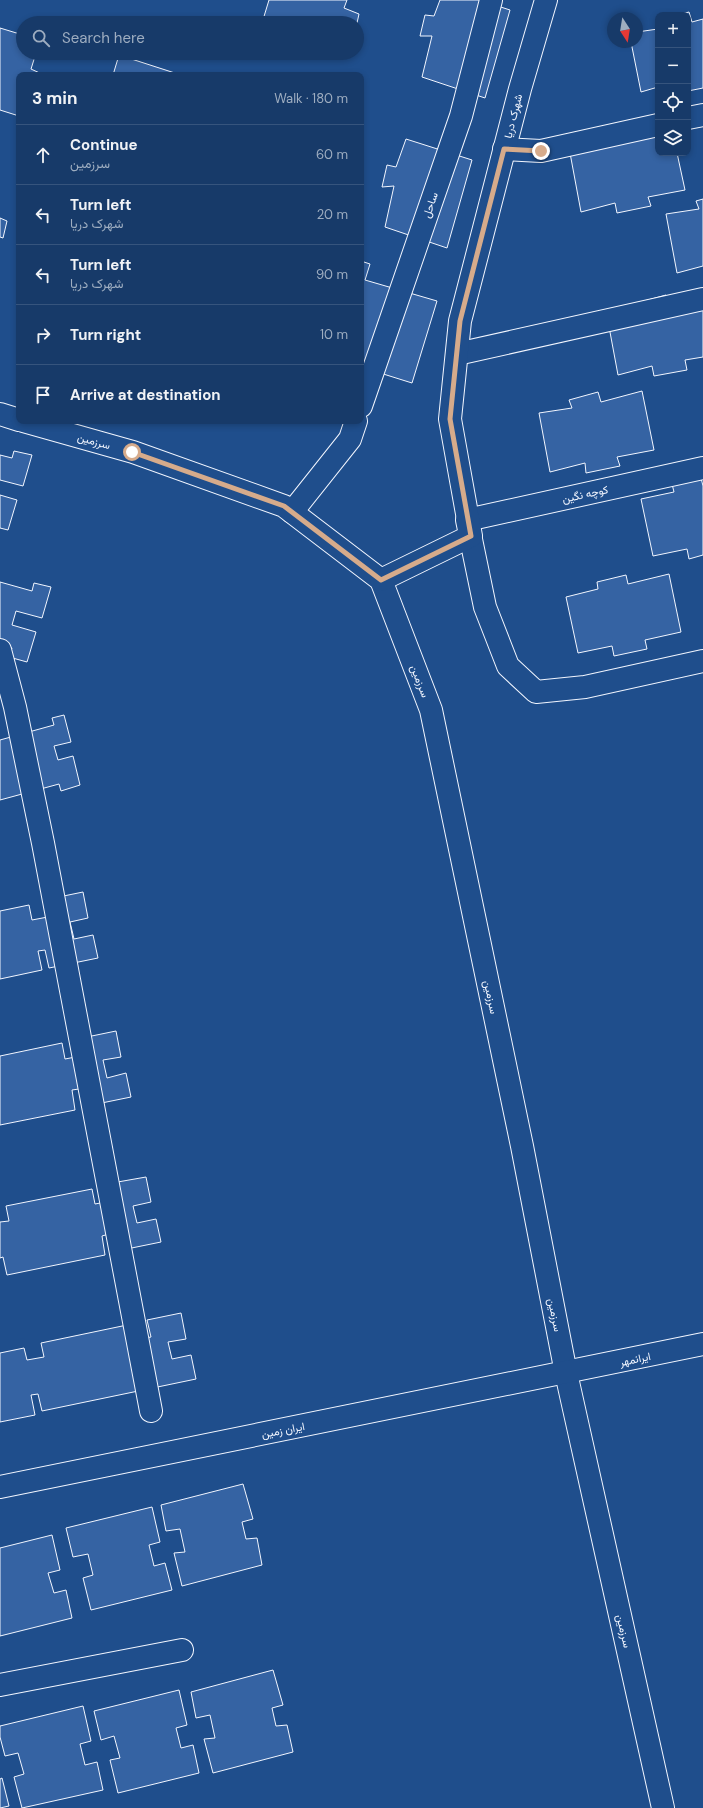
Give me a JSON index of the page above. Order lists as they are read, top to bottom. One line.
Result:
{"streets":{"street":["شهرک دریا","ساحل","سرزمین","کوچه نگین","ایرانمهر","ایران زمین"]},"crossings":[["شهرک دریا","سرزمین"],["شهرک دریا","کوچه نگین"],["سرزمین","ایرانمهر"],["سرزمین","ایران زمین"],["ایرانمهر","ایران زمین"]],"north":"bottom","page":{"map_buttons":["+","−"],"search":"Search here","heading":["3 min","Walk · 180 m"],"list":[["Continue","سرزمین","60 m"],["Turn left","شهرک دریا","20 m"],["Turn left","شهرک دریا","90 m"],["Turn right","10 m"],"Arrive at destination"]}}
